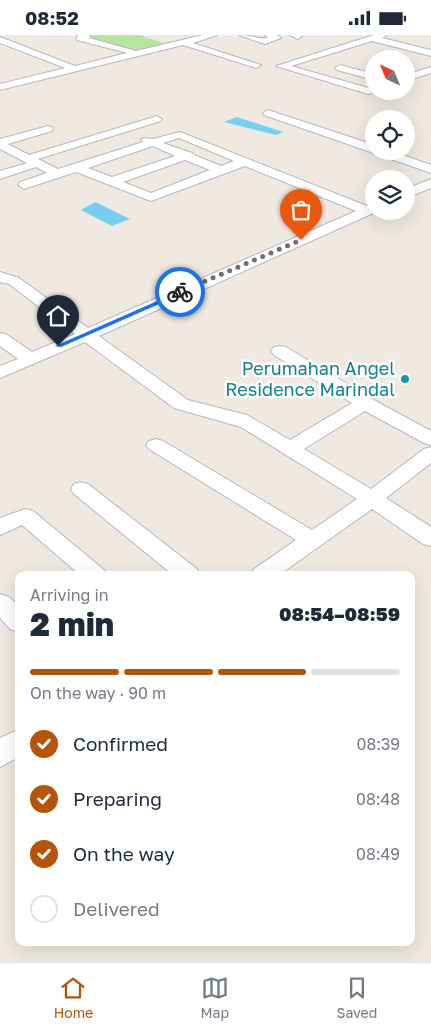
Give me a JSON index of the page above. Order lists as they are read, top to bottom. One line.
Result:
{"places":["Perumahan Angel Residence Marindal"],"north":"top left","page":{"status":"08:52","heading":["2 min","Arriving in","08:54–08:59"],"bar":"On the way · 90 m","list":[["Confirmed","08:39"],["Preparing","08:48"],["On the way","08:49"],"Delivered"],"tabs":["Home","Map","Saved"]}}
